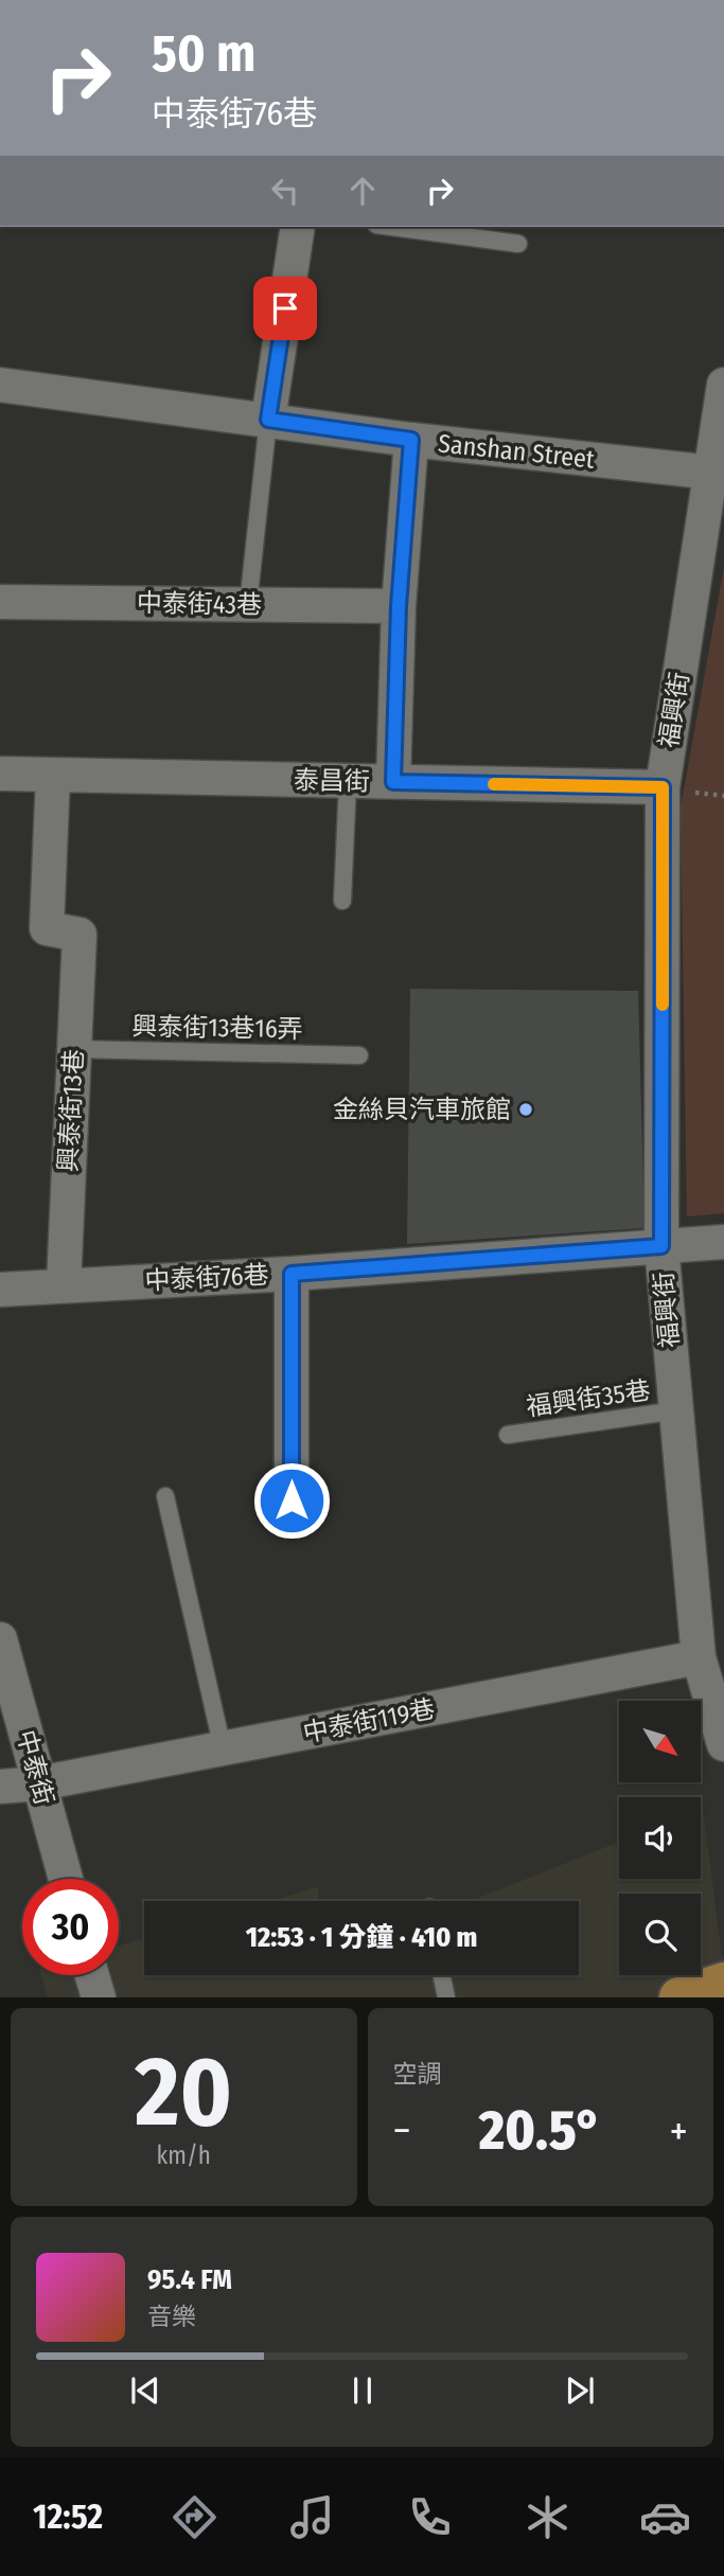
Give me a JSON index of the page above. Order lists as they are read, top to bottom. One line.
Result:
{"streets":{"street":["Sanshan Street","中泰街43巷","福興街","泰昌街","興泰街13巷","中泰街76巷","中泰街119巷","中泰街"],"lane":["興泰街13巷16弄","福興街35巷"]},"crossings":[["Sanshan Street","福興街"],["福興街","泰昌街"],["福興街","中泰街76巷"],["福興街","福興街35巷"],["福興街","中泰街119巷"],["泰昌街","興泰街13巷"],["興泰街13巷16弄","興泰街13巷"],["興泰街13巷","中泰街76巷"],["中泰街119巷","中泰街"]],"places":["金絲貝汽車旅館"],"north":"bottom right","page":{"turn":["50 m","中泰街76巷"],"limit":"30","trip":"12:53 · 1 分鐘 · 410 m","tile":[["20","km/h"],"空調"],"heat":["−","20.5°","+"],"song":["95.4 FM","音樂"],"tabs":"12:52"}}
